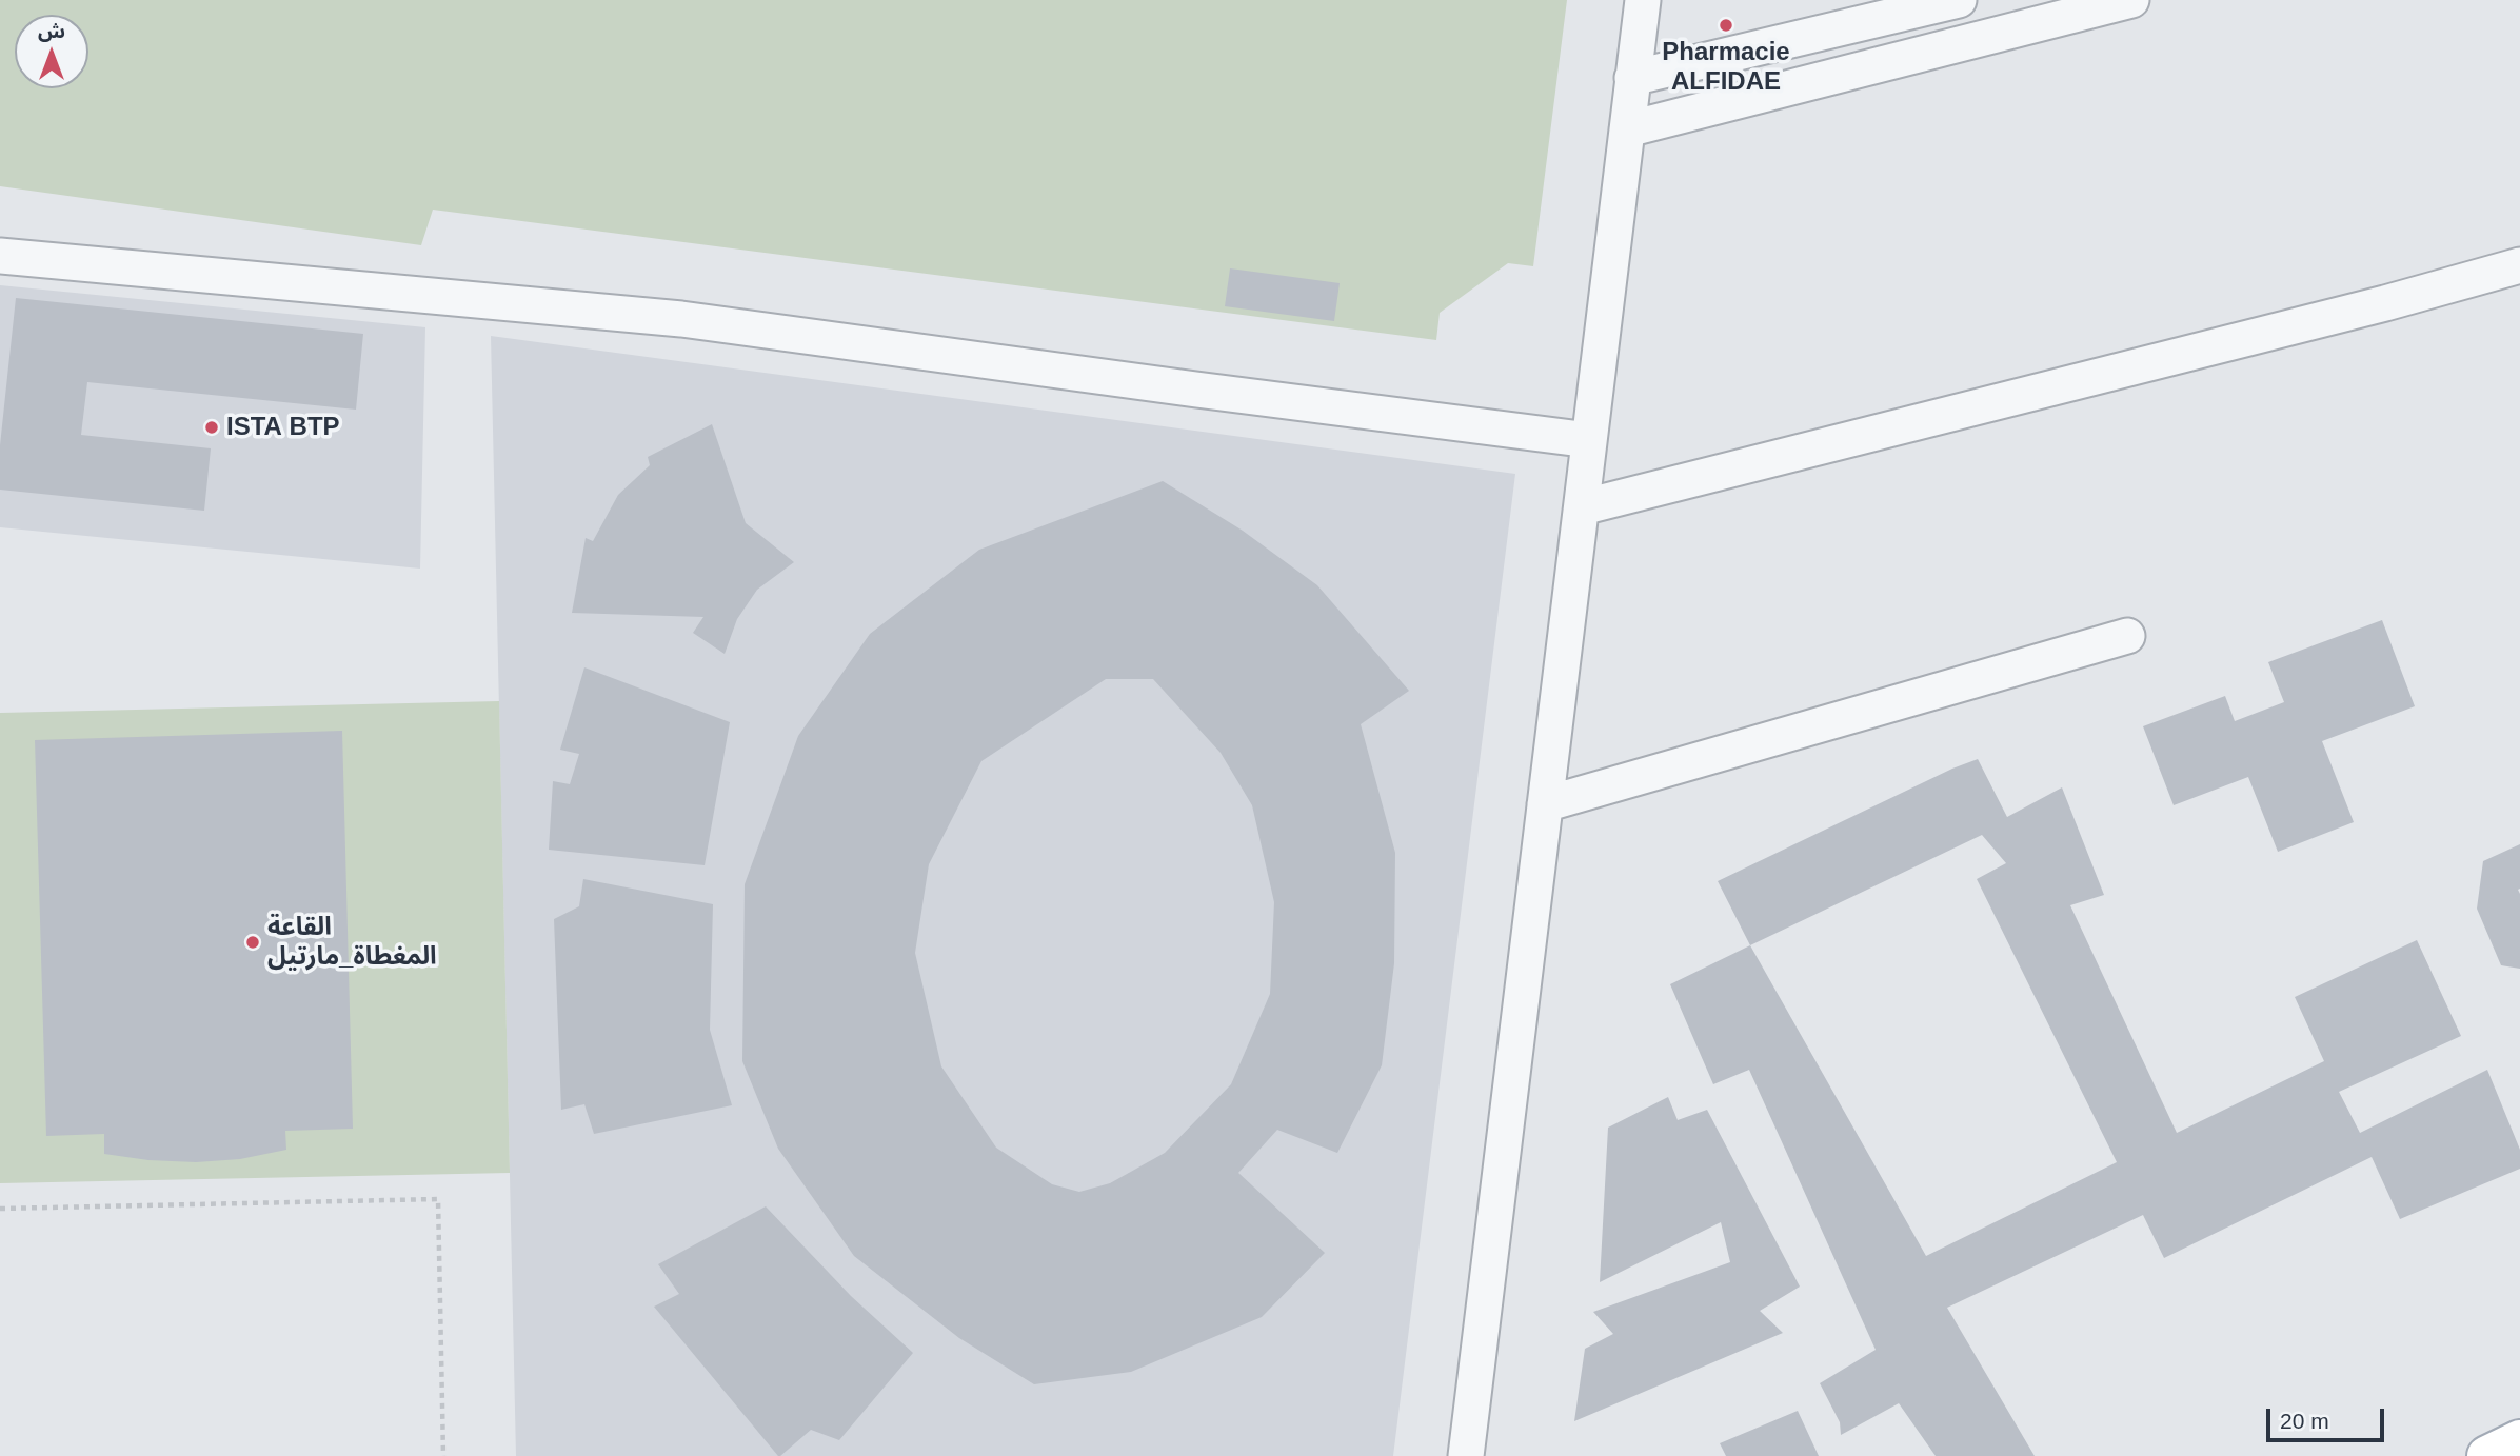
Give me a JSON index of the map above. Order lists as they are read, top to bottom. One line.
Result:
{"places":["Pharmacie ALFIDAE","ISTA BTP","القاعة المغطاة_مارتيل"],"scale_bar":"20 m","north":"top"}
